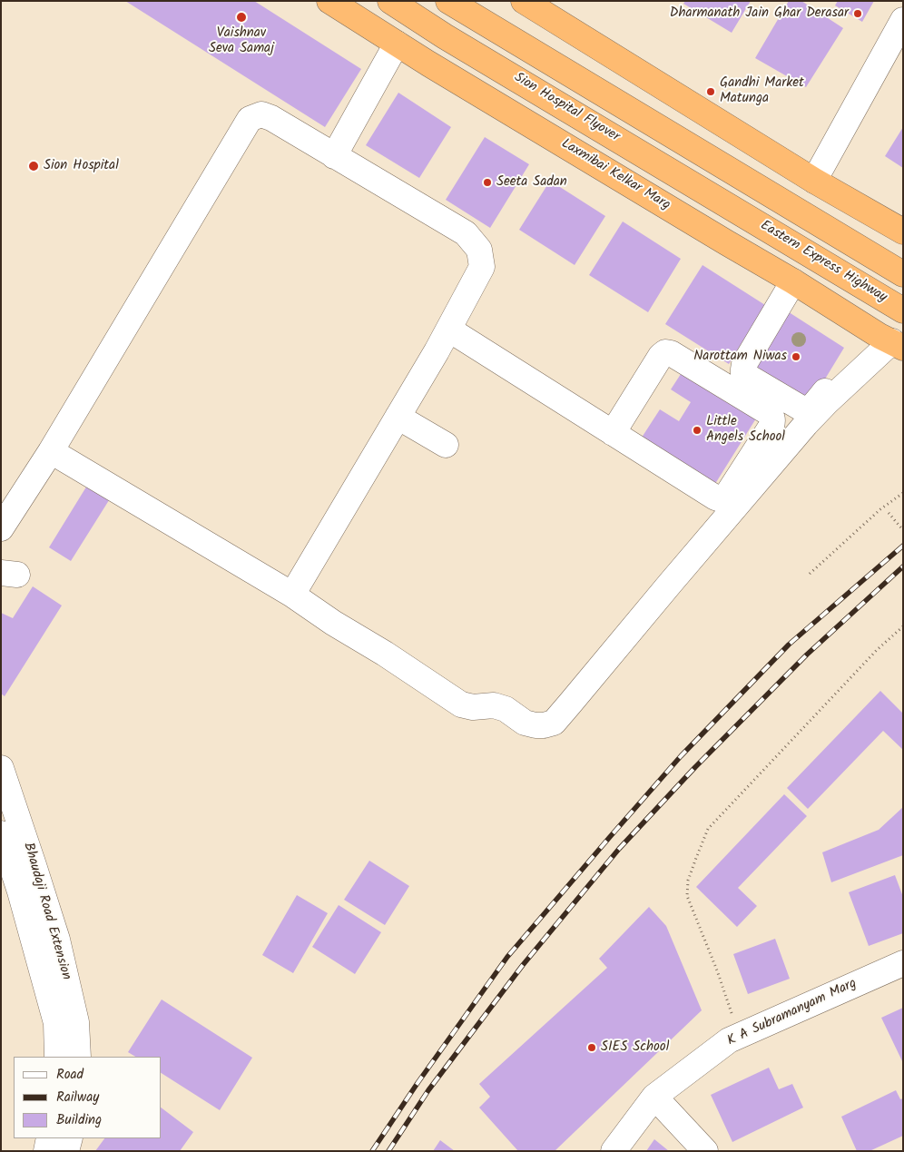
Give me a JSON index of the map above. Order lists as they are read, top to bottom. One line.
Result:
{"streets":{"highway":["Sion Hospital Flyover","Laxmibai Kelkar Marg","Eastern Express Highway"],"street":["Bhaudaji Road Extension","K A Subramanyam Marg"]},"crossings":[["Sion Hospital Flyover","Eastern Express Highway"]],"places":["Dharmanath Jain Ghar Derasar","Vaishnav Seva Samaj","Gandhi Market Matunga","Sion Hospital","Seeta Sadan","Narottam Niwas","Little Angels School","SIES School"],"legend":["Road","Railway","Building"]}
